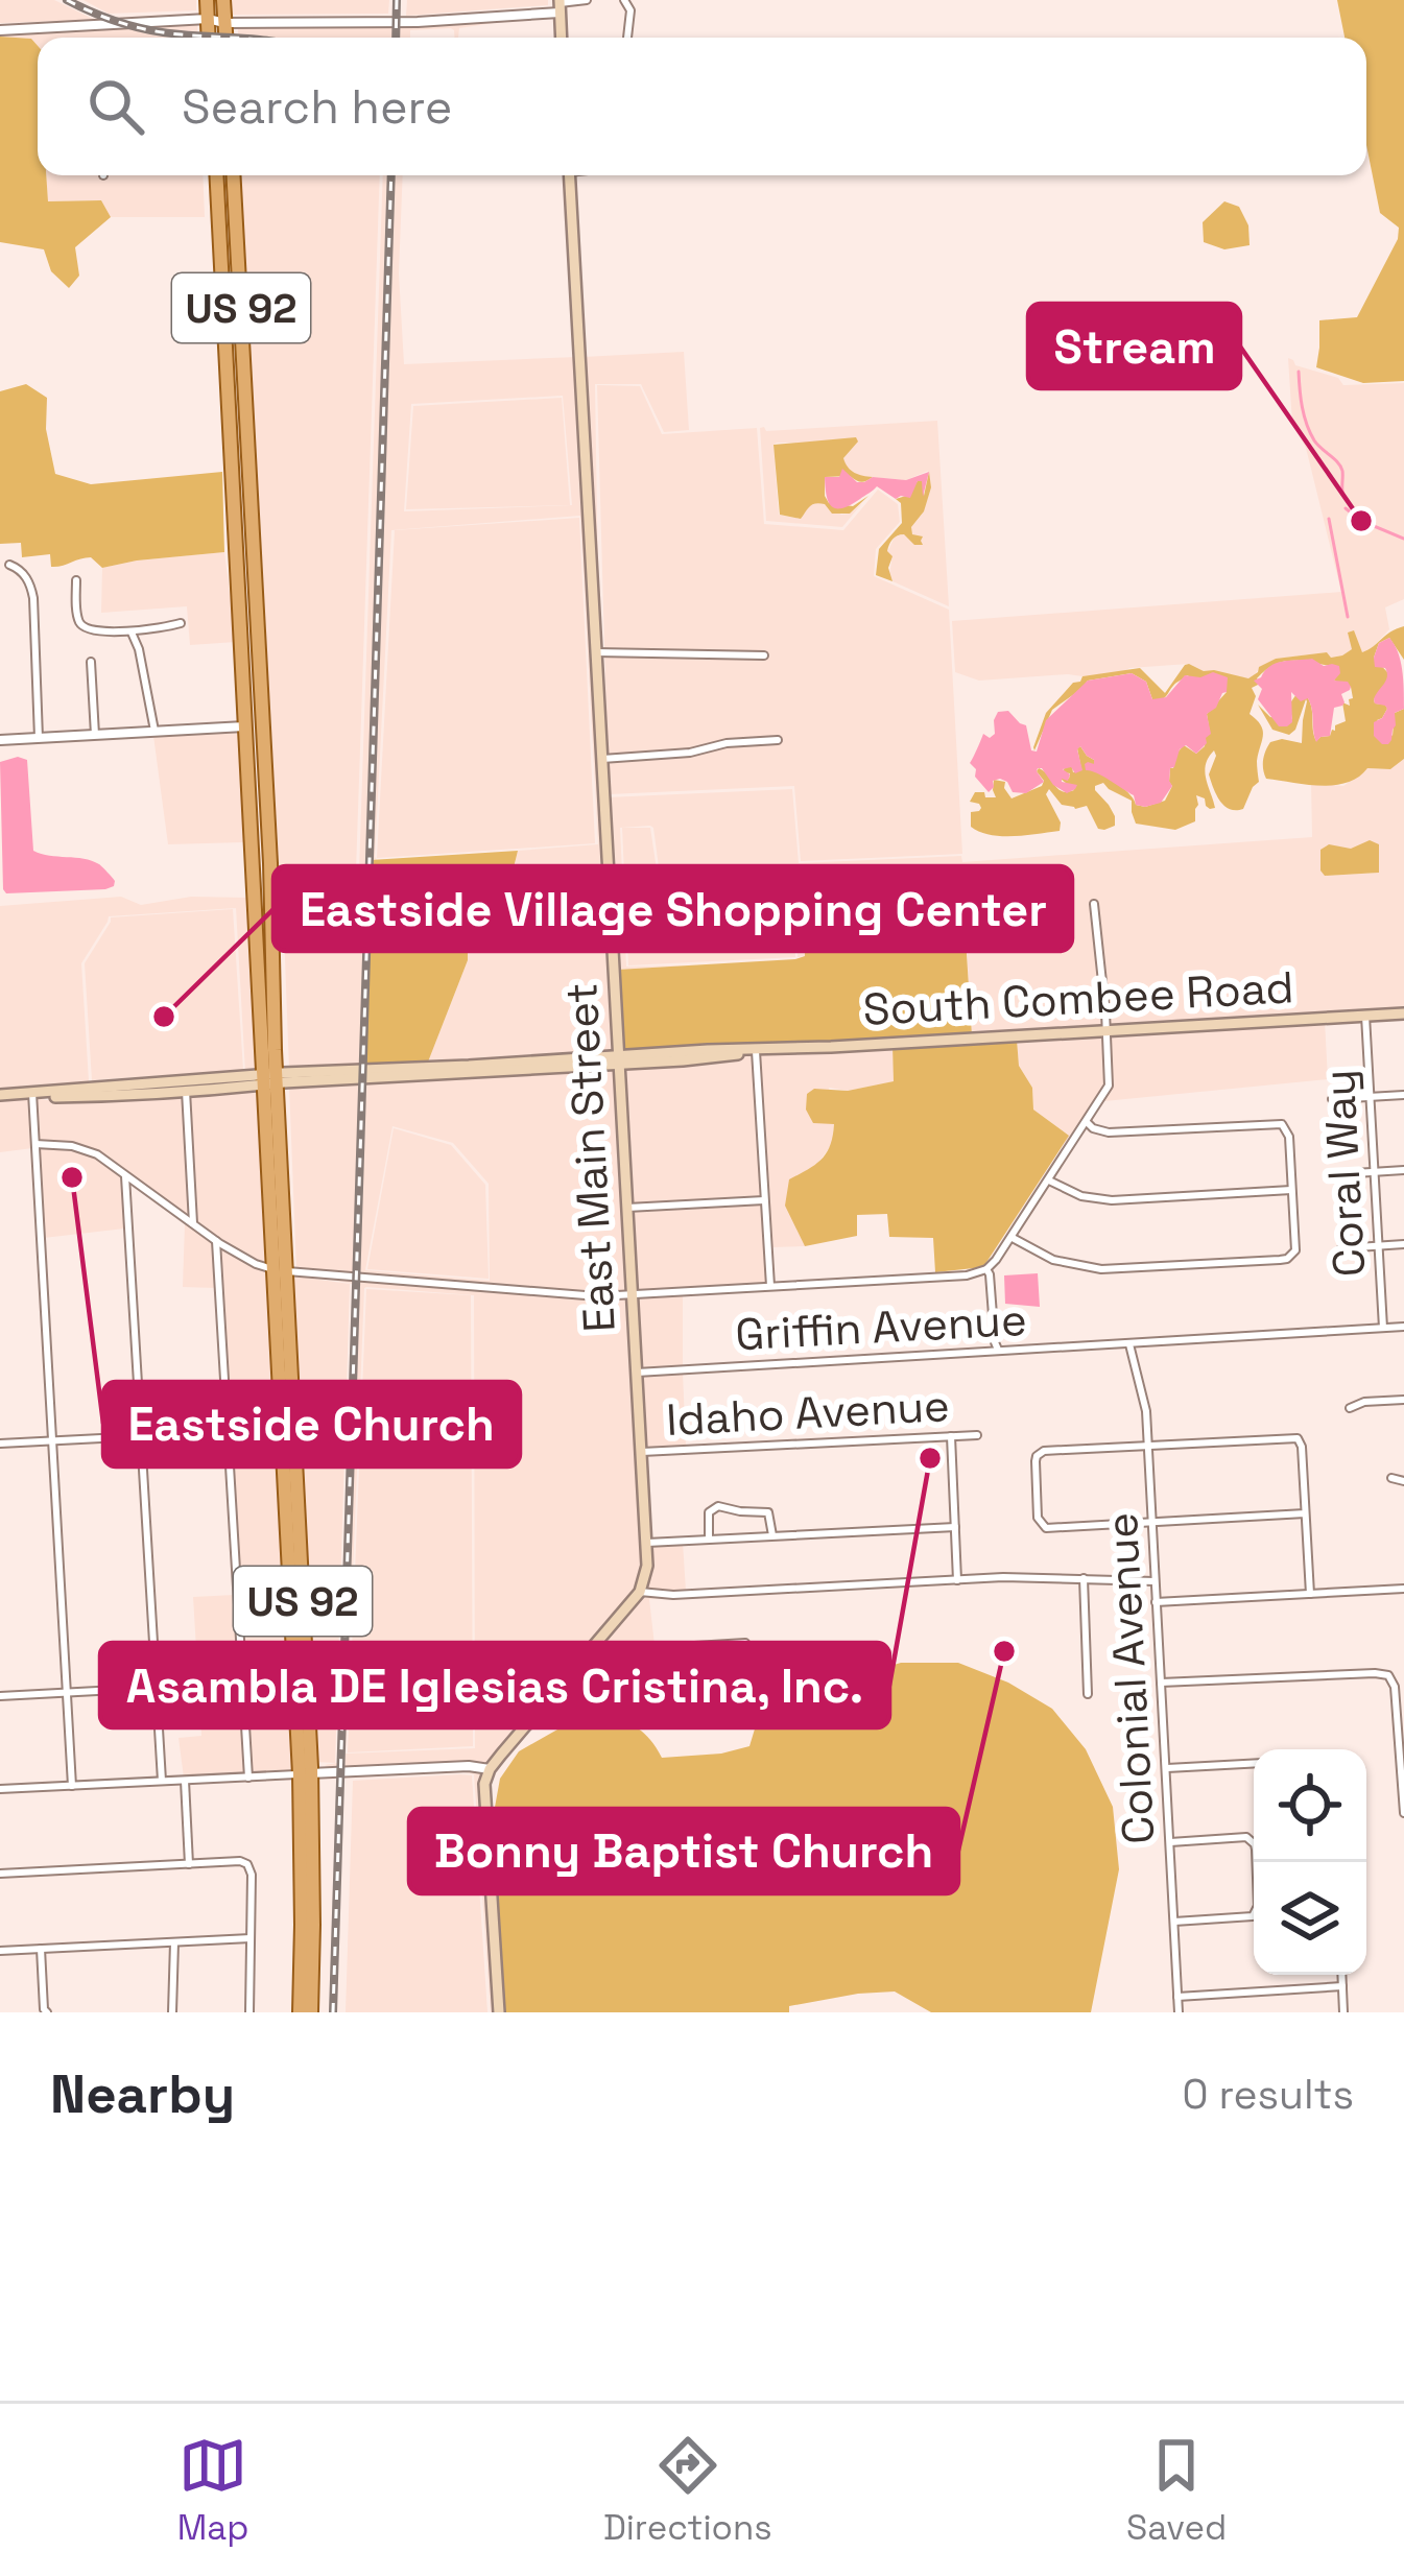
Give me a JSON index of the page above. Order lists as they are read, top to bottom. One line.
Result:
{"streets":{"main road":["US 92","South Combee Road","East Main Street"],"street":["Coral Way","Griffin Avenue","Idaho Avenue","Colonial Avenue"]},"crossings":[["US 92","South Combee Road"],["South Combee Road","East Main Street"],["South Combee Road","Coral Way"],["East Main Street","Griffin Avenue"],["East Main Street","Idaho Avenue"],["Coral Way","Griffin Avenue"],["Griffin Avenue","Colonial Avenue"]],"places":["Stream","Eastside Village Shopping Center","Eastside Church","Asambla DE Iglesias Cristina, Inc.","Bonny Baptist Church"],"page":{"search":"Search here","heading":["Nearby","0 results"],"nav":["Map","Directions","Saved"]}}
